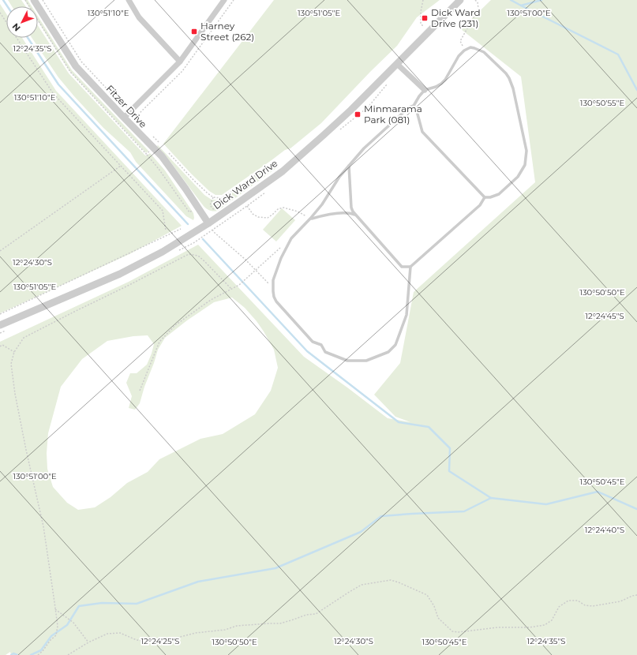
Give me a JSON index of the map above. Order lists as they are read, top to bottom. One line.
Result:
{"streets":{"street":["Fitzer Drive","Dick Ward Drive"]},"crossings":[["Fitzer Drive","Dick Ward Drive"]],"places":{"transit":["Dick Ward Drive (231)","Harney Street (262)","Minmarama Park (081)"]},"north":"bottom left","coordinates":["130°51'05\"E","130°51'00\"E","130°51'10\"E","12°24'35\"S","130°50'55\"E","12°24'30\"S","130°50'50\"E","12°24'45\"S","130°50'45\"E","12°24'40\"S","12°24'25\"S"]}
